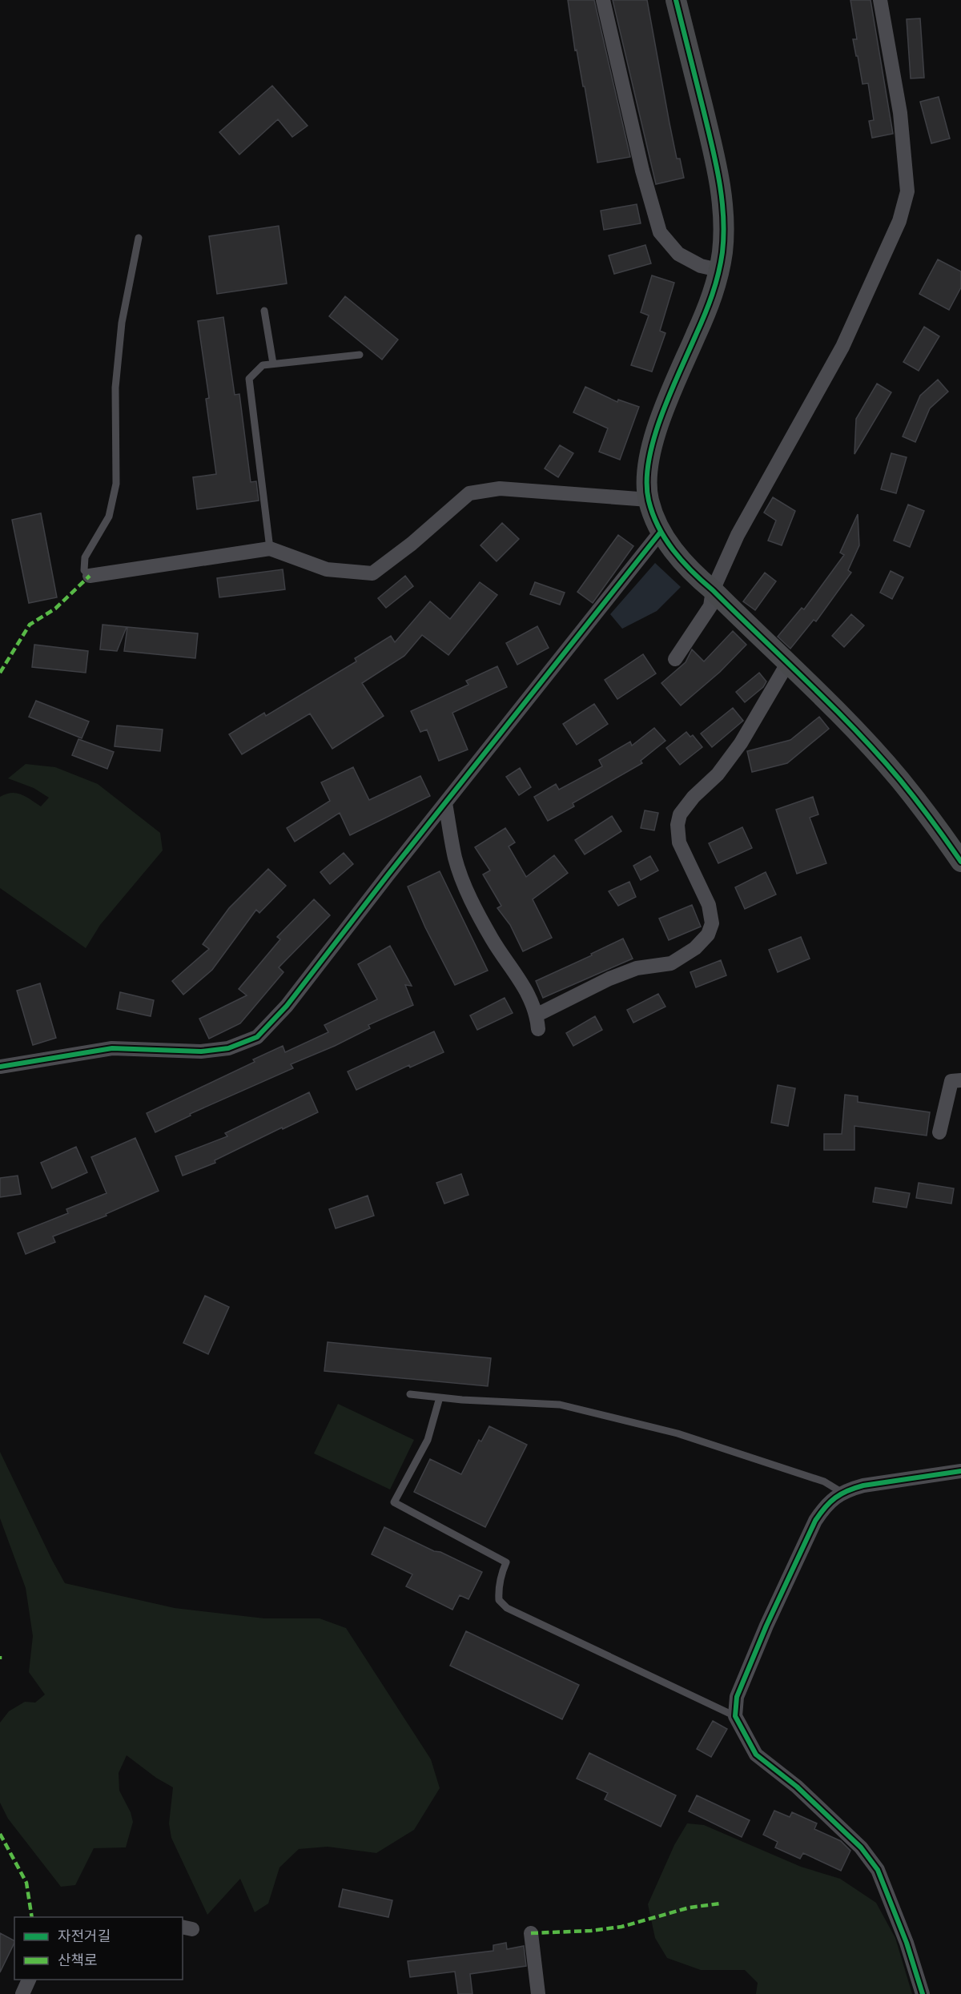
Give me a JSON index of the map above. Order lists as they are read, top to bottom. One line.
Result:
{"legend":["자전거길","산책로"]}
